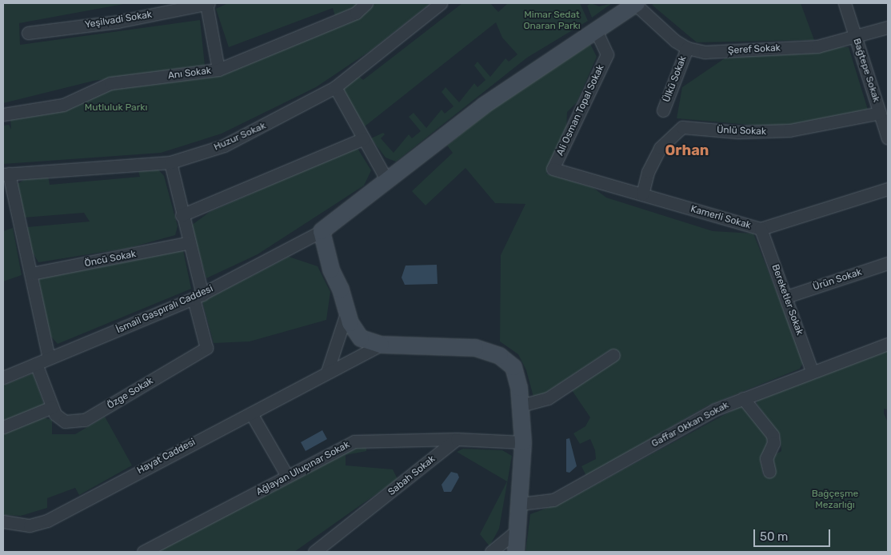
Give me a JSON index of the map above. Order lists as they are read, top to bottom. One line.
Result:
{"streets":{"street":["Yeşilvadi Sokak","Şeref Sokak","Bağtepe Sokak","Anı Sokak","Ülkü Sokak","Ali Osman Topal Sokak","Ünlü Sokak","Huzur Sokak","Kamerli Sokak","Öncü Sokak","Ürün Sokak","Bereketler Sokak","İsmail Gaspıralı Caddesi","Özge Sokak","Gaffar Okkan Sokak","Hayat Caddesi","Ağlayan Uluçınar Sokak","Sabah Sokak"]},"crossings":[["Şeref Sokak","Bağtepe Sokak"],["Şeref Sokak","Ülkü Sokak"],["Bağtepe Sokak","Ünlü Sokak"],["Ali Osman Topal Sokak","Kamerli Sokak"],["Ünlü Sokak","Kamerli Sokak"],["Kamerli Sokak","Bereketler Sokak"],["Ürün Sokak","Bereketler Sokak"],["Bereketler Sokak","Gaffar Okkan Sokak"],["İsmail Gaspıralı Caddesi","Özge Sokak"],["Ağlayan Uluçınar Sokak","Sabah Sokak"]],"districts":["Orhan"],"parks":["Mimar Sedat Onaran Parkı","Mutluluk Parkı","Bağçeşme Mezarlığı"],"scale_bar":"50 m"}
